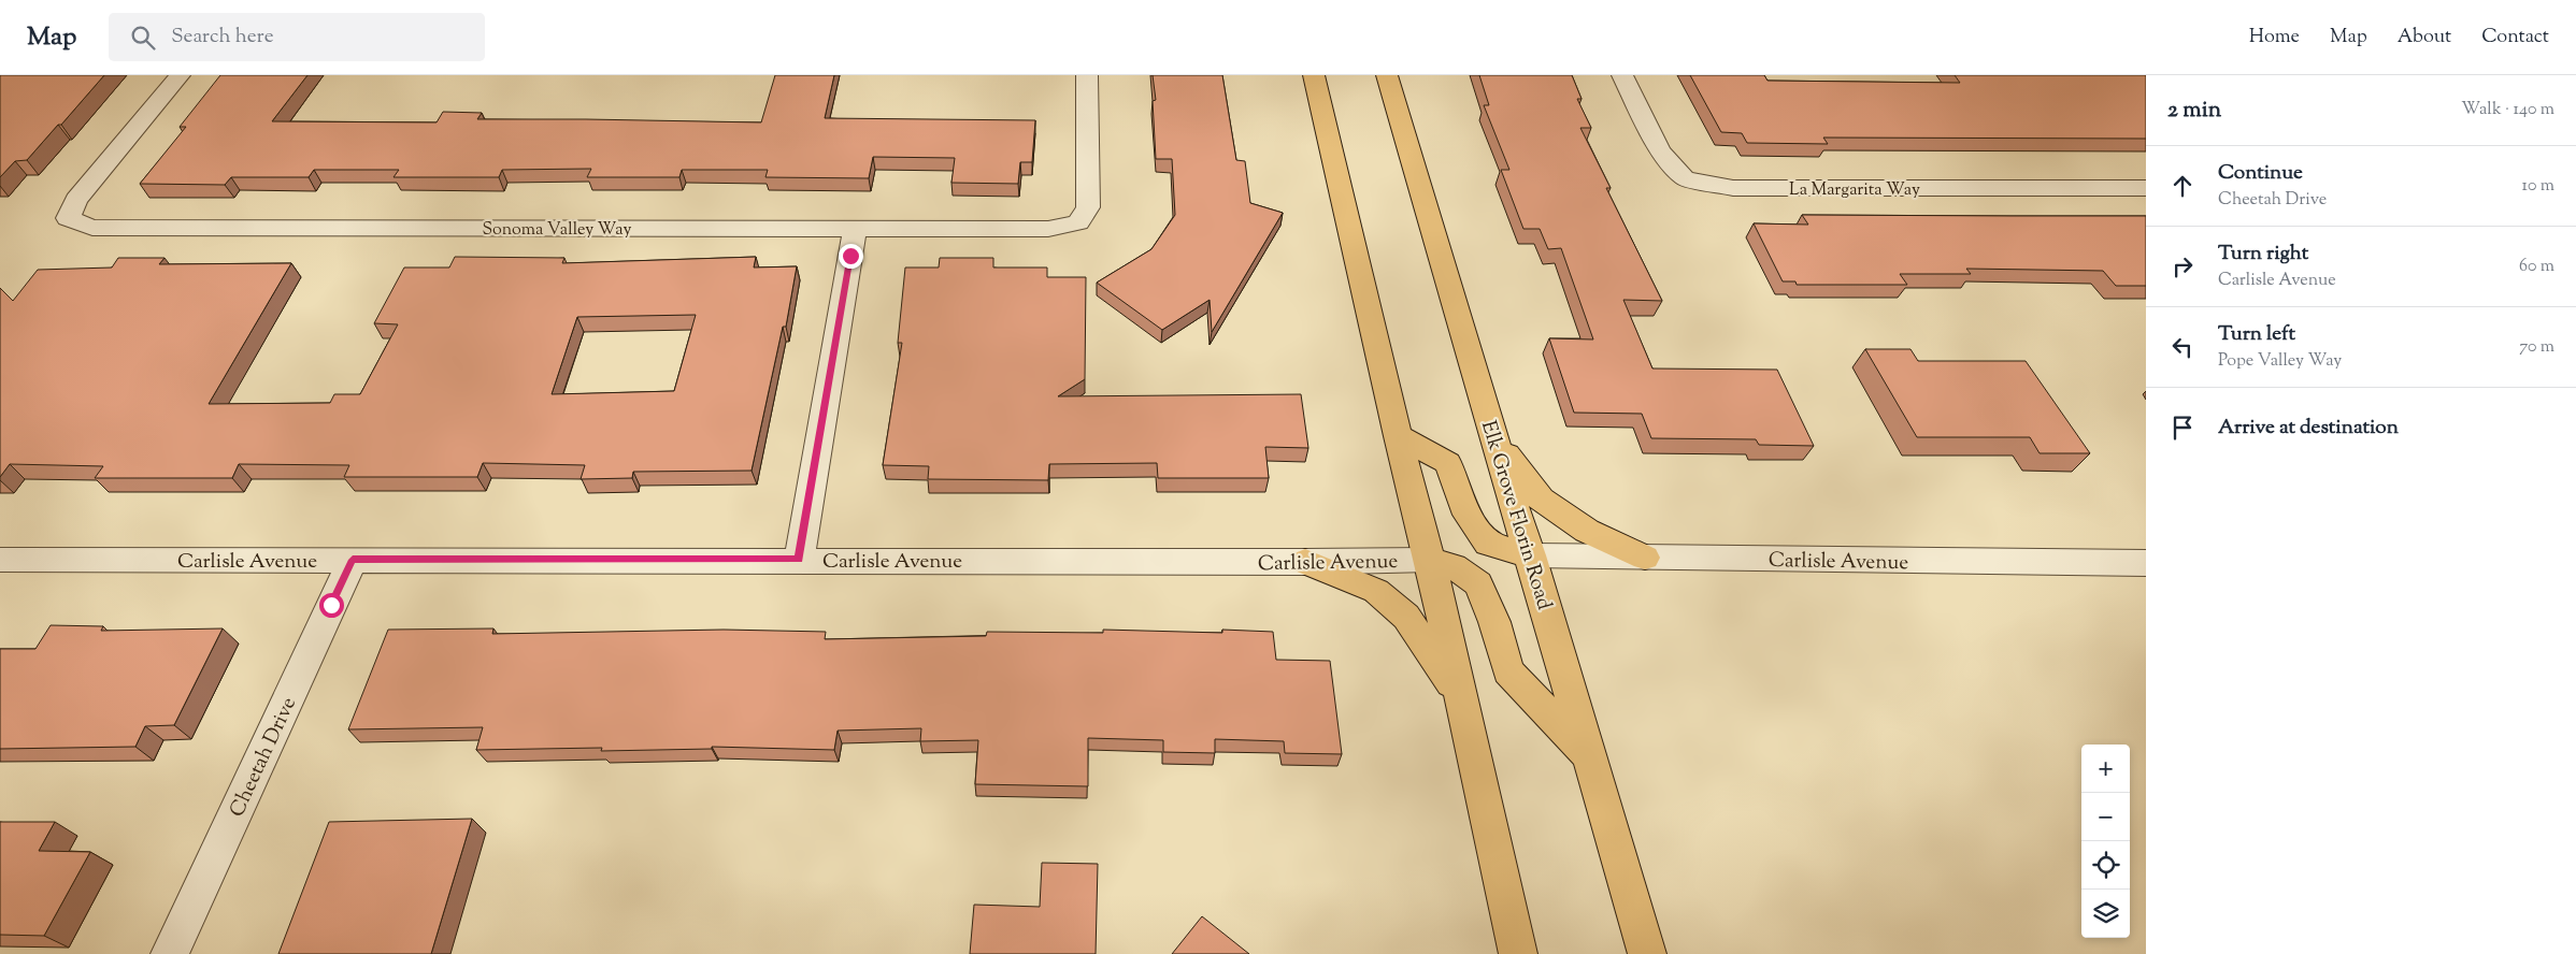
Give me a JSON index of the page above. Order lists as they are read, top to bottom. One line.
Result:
{"streets":{"main road":["Elk Grove Florin Road"],"street":["La Margarita Way","Sonoma Valley Way","Carlisle Avenue","Cheetah Drive"]},"crossings":[["Elk Grove Florin Road","Carlisle Avenue"],["Carlisle Avenue","Cheetah Drive"]],"page":{"header":"Map","search":"Search here","nav":["Home","Map","About","Contact"],"heading":["2 min","Walk · 140 m"],"list":[["Continue","Cheetah Drive","10 m"],["Turn right","Carlisle Avenue","60 m"],["Turn left","Pope Valley Way","70 m"],"Arrive at destination"],"map_buttons":["+","−"]}}
